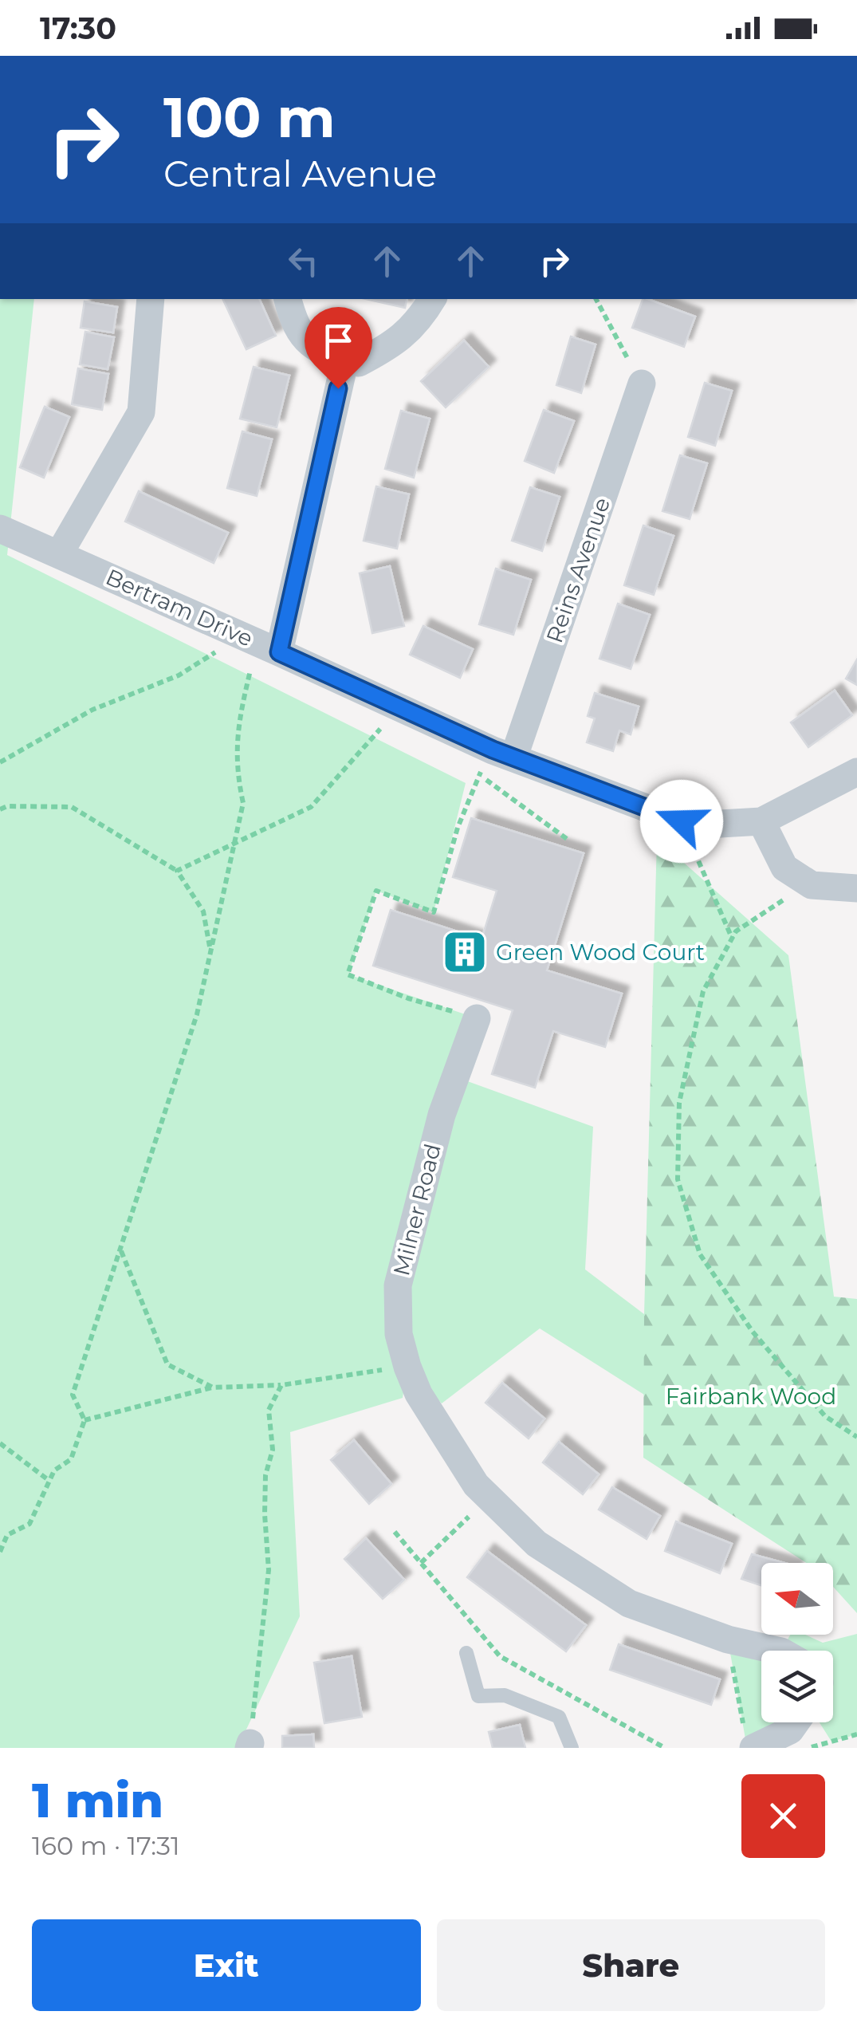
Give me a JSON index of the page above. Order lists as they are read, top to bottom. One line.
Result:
{"streets":{"street":["Reins Avenue","Bertram Drive","Milner Road"]},"crossings":[["Reins Avenue","Bertram Drive"]],"parks":["Fairbank Wood"],"places":{"building":["Green Wood Court"]},"north":"left","page":{"status":"17:30","turn":["100 m","Central Avenue"],"heading":["1 min","160 m · 17:31"],"buttons":["Exit","Share"]}}
